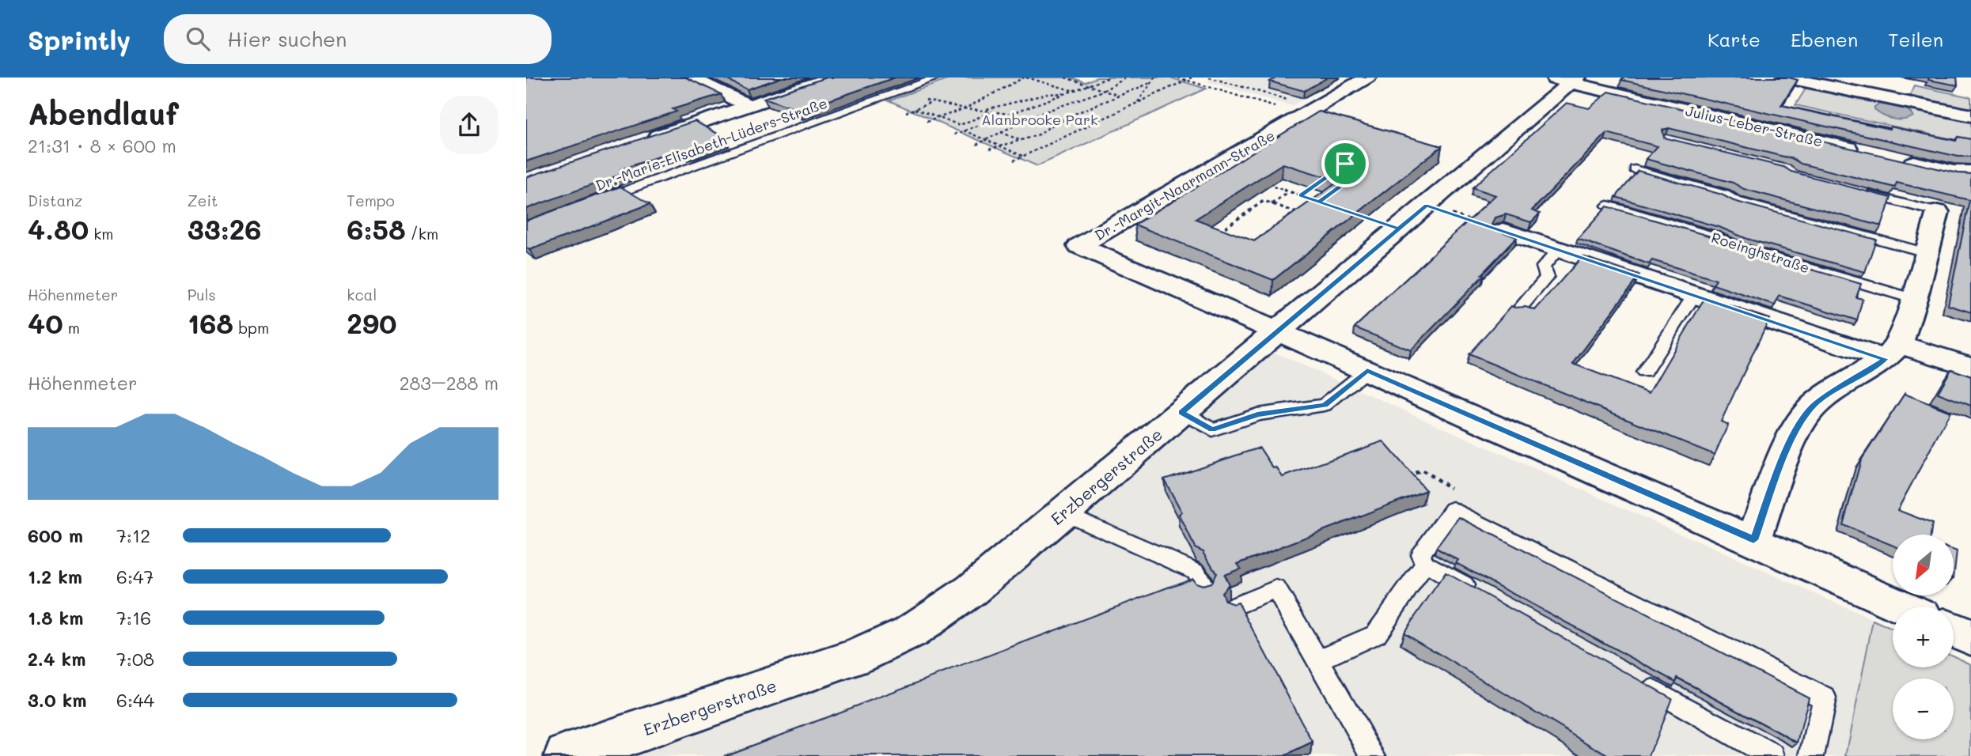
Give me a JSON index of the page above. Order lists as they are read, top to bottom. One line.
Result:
{"streets":{"street":["Julius-Leber-Straße","Dr.-Margit-Naarmann-Straße","Erzbergerstraße"],"lane":["Dr.-Marie-Elisabeth-Lüders-Straße","Roeinghstraße"]},"crossings":[["Julius-Leber-Straße","Erzbergerstraße"],["Dr.-Margit-Naarmann-Straße","Erzbergerstraße"]],"parks":["Alanbrooke Park"],"north":"bottom left","page":{"header":"Sprintly","search":"Hier suchen","nav":["Karte","Ebenen","Teilen"],"heading":["Abendlauf","21:31 · 8 × 600 m"],"stats":[["Distanz","4.80 km"],["Zeit","33:26"],["Tempo","6:58 /km"],["Höhenmeter","40 m"],["Puls","168 bpm"],["kcal","290"]],"chart":["Höhenmeter","283–288 m"],"list":[{"name":"600 m","note":"7:12"},{"name":"1.2 km","note":"6:47"},{"name":"1.8 km","note":"7:16"},{"name":"2.4 km","note":"7:08"},{"name":"3.0 km","note":"6:44"}],"map_buttons":["+","−"]}}
